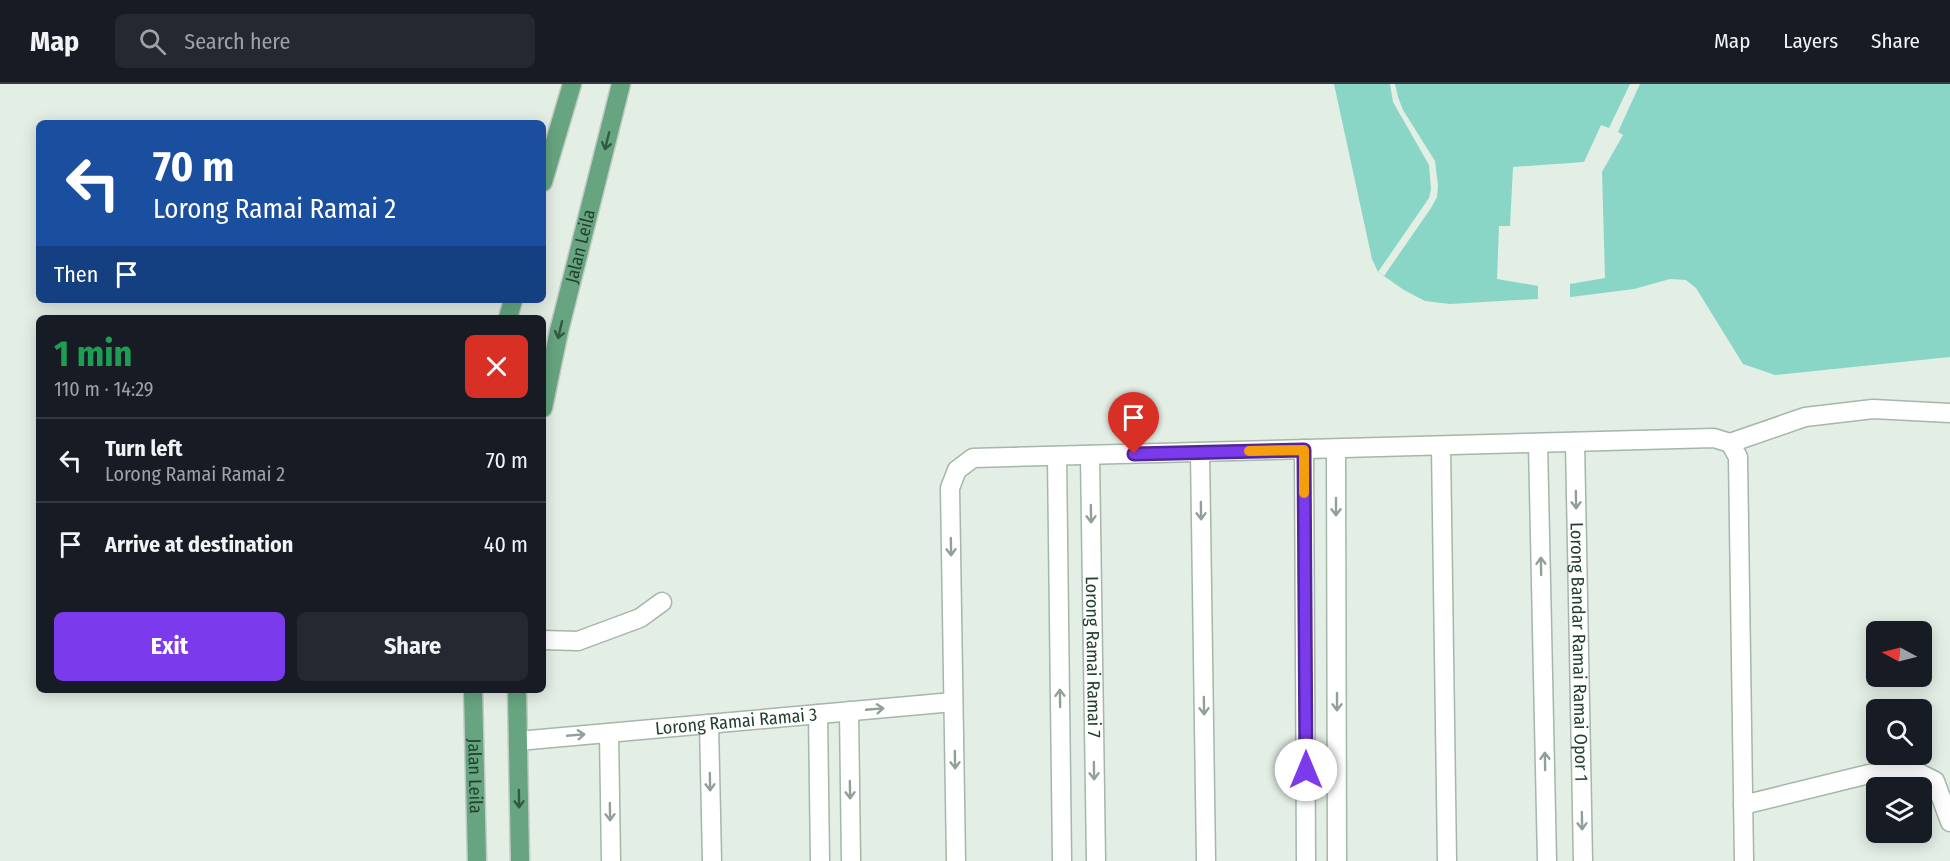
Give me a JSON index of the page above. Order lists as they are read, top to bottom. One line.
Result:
{"streets":{"main road":["Jalan Leila"],"street":["Lorong Bandar Ramai Ramai Opor 1","Lorong Ramai Ramai 7","Lorong Ramai Ramai 3"]},"one_way":["Jalan Leila","Lorong Ramai Ramai 3"],"north":"left","page":{"header":"Map","search":"Search here","nav":["Map","Layers","Share"],"turn":["70 m","Lorong Ramai Ramai 2"],"then":"Then","heading":["1 min","110 m · 14:29"],"list":[{"name":"Turn left","note":"Lorong Ramai Ramai 2","value":"70 m"},{"name":"Arrive at destination","value":"40 m"}],"buttons":["Exit","Share"]}}
